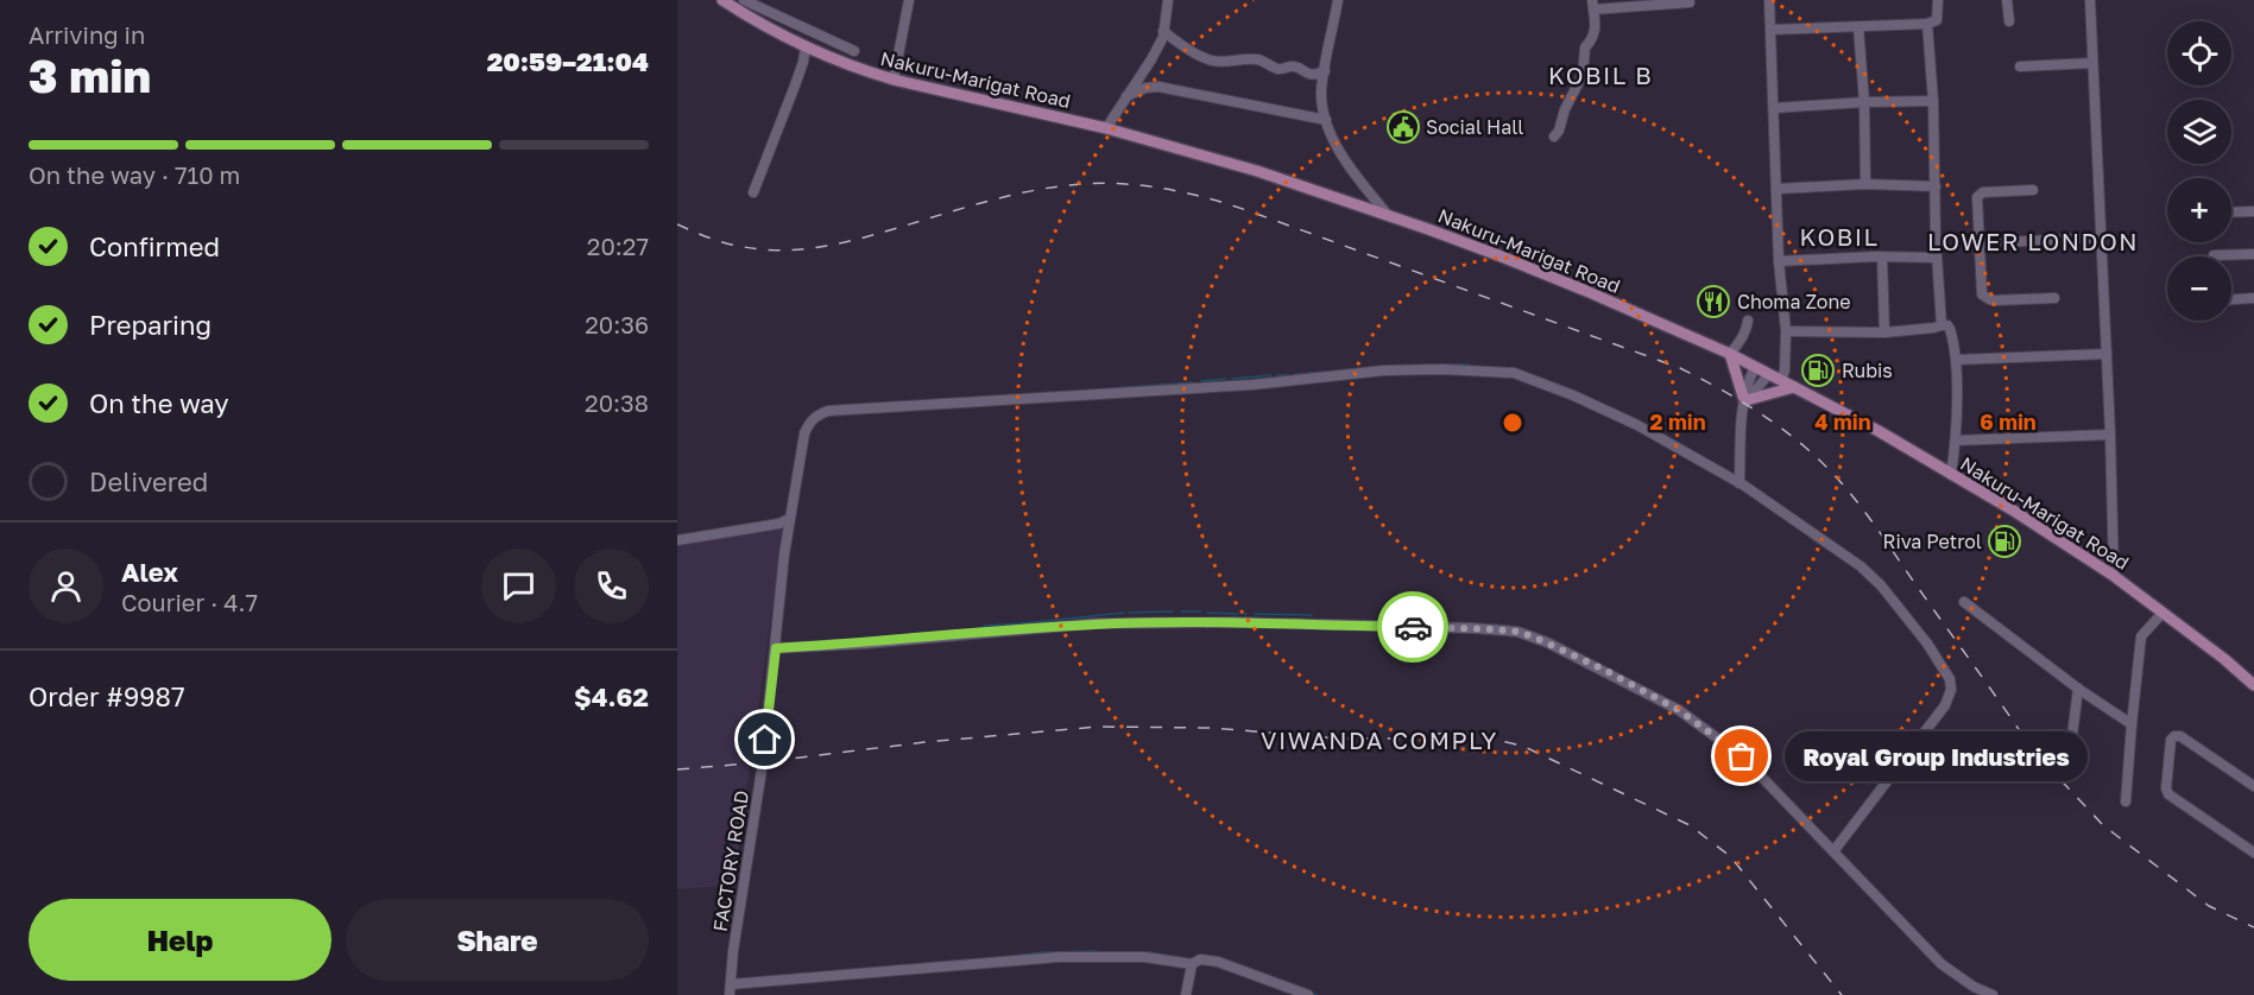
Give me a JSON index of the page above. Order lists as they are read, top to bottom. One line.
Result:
{"streets":{"main road":["Nakuru-Marigat Road"],"street":["FACTORY ROAD"]},"districts":["KOBIL B","KOBIL","LOWER LONDON","VIWANDA COMPLY"],"places":{"public building":["Social Hall"],"restaurant":["Choma Zone"],"fuel station":["Rubis","Riva Petrol"],"other":["Royal Group Industries"]},"page":{"heading":["3 min","Arriving in","20:59–21:04"],"panel":["Alex","Courier · 4.7","Order #9987","$4.62"],"map_buttons":["+","−"],"bar":"On the way · 710 m","list":[["Confirmed","20:27"],["Preparing","20:36"],["On the way","20:38"],"Delivered"],"bubble":"Royal Group Industries","buttons":["Help","Share"]},"rings":["2 min","4 min","6 min"]}
